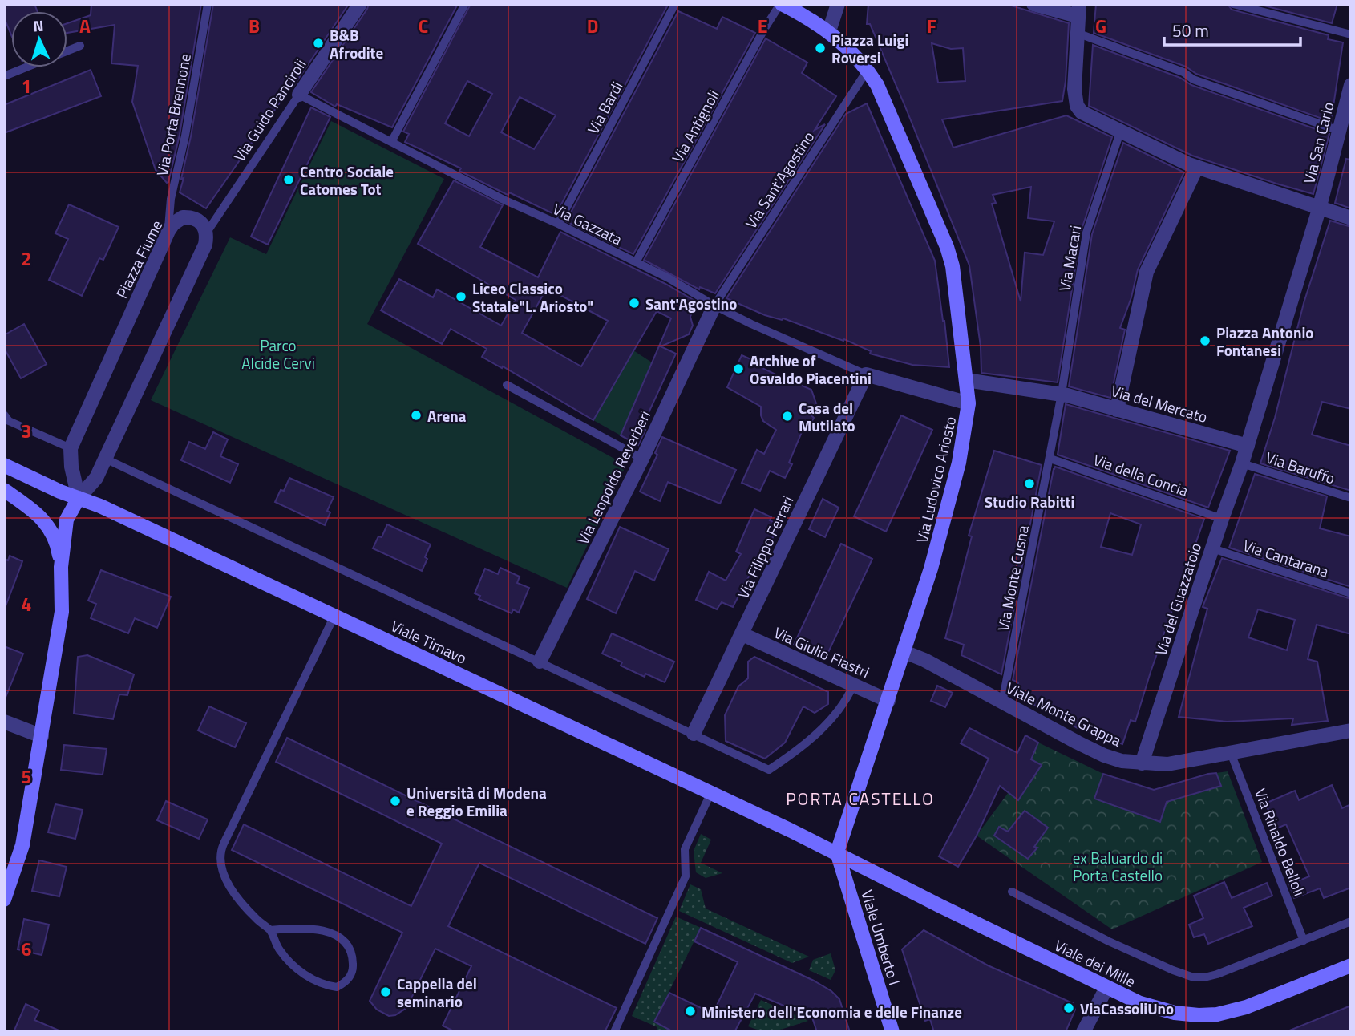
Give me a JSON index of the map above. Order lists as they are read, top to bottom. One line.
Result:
{"streets":{"main road":["Via Ludovico Ariosto","Viale Timavo","Viale Umberto I","Viale dei Mille"],"street":["Via Guido Panciroli","Via San Carlo","Piazza Fiume","Via del Mercato","Via Leopoldo Reverberi","Via Filippo Ferrari","Via del Guazzatoio","Via Giulio Fiastri","Viale Monte Grappa"],"lane":["Via Bardi","Via Porta Brennone","Via Antignoli","Via Sant'Agostino","Via Gazzata","Via Macari","Via Baruffo","Via della Concia","Via Cantarana","Via Monte Cusna","Via Rinaldo Belloli"]},"crossings":[["Via Bardi","Via Gazzata"],["Via Guido Panciroli","Via Gazzata"],["Via Guido Panciroli","Piazza Fiume"],["Via Porta Brennone","Piazza Fiume"],["Via Antignoli","Via Gazzata"],["Via Sant'Agostino","Via Gazzata"],["Via Sant'Agostino","Via Leopoldo Reverberi"],["Via Sant'Agostino","Via Ludovico Ariosto"],["Via Gazzata","Via Leopoldo Reverberi"],["Via Gazzata","Via Filippo Ferrari"],["Via Macari","Via del Mercato"],["Via Macari","Via della Concia"],["Via Macari","Via Monte Cusna"],["Via del Mercato","Via Ludovico Ariosto"],["Via del Mercato","Via del Guazzatoio"],["Via Baruffo","Via del Guazzatoio"],["Via della Concia","Via Monte Cusna"],["Via della Concia","Via del Guazzatoio"],["Via Leopoldo Reverberi","Viale Timavo"],["Via Ludovico Ariosto","Viale Timavo"],["Via Ludovico Ariosto","Via Giulio Fiastri"],["Via Ludovico Ariosto","Viale Monte Grappa"],["Via Ludovico Ariosto","Viale Umberto I"],["Via Ludovico Ariosto","Viale dei Mille"],["Via Filippo Ferrari","Viale Timavo"],["Via Filippo Ferrari","Via Giulio Fiastri"],["Via Cantarana","Via del Guazzatoio"],["Via Monte Cusna","Viale Monte Grappa"],["Via del Guazzatoio","Viale Monte Grappa"],["Viale Timavo","Via Giulio Fiastri"],["Viale Timavo","Viale Umberto I"],["Viale Timavo","Viale dei Mille"],["Viale Monte Grappa","Via Rinaldo Belloli"],["Viale Umberto I","Viale dei Mille"]],"districts":["PORTA CASTELLO"],"parks":["Parco Alcide Cervi","ex Baluardo di Porta Castello"],"places":["B&B Afrodite","Piazza Luigi Roversi","Centro Sociale Catomes Tot","Liceo Classico Statale\"L. Ariosto\"","Sant'Agostino","Piazza Antonio Fontanesi","Archive of Osvaldo Piacentini","Arena","Casa del Mutilato","Studio Rabitti","Università di Modena e Reggio Emilia","Cappella del seminario","ViaCassoliUno","Ministero dell'Economia e delle Finanze"],"scale_bar":"50 m","north":"top","grid":{"columns":["A","B","C","D","E","F","G"],"rows":["1","2","3","4","5","6"]}}
